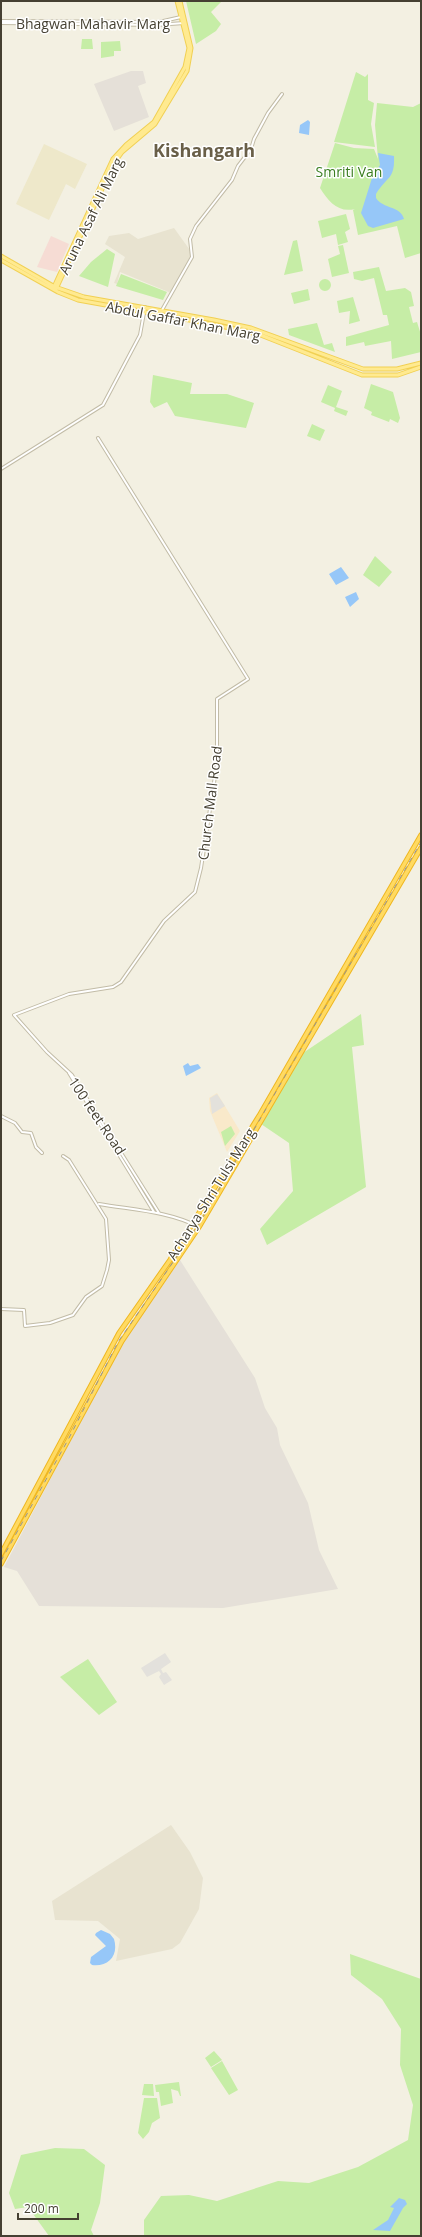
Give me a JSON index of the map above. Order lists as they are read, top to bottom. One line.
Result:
{"streets":{"highway":["Acharya Shri Tulsi Marg"],"main road":["Aruna Asaf Ali Marg","Abdul Gaffar Khan Marg"],"street":["Bhagwan Mahavir Marg","Church Mall Road","100 feet Road"]},"crossings":[["Bhagwan Mahavir Marg","Aruna Asaf Ali Marg"],["Aruna Asaf Ali Marg","Abdul Gaffar Khan Marg"],["Church Mall Road","100 feet Road"]],"districts":["Kishangarh"],"parks":["Smriti Van"],"scale_bar":"200 m"}
